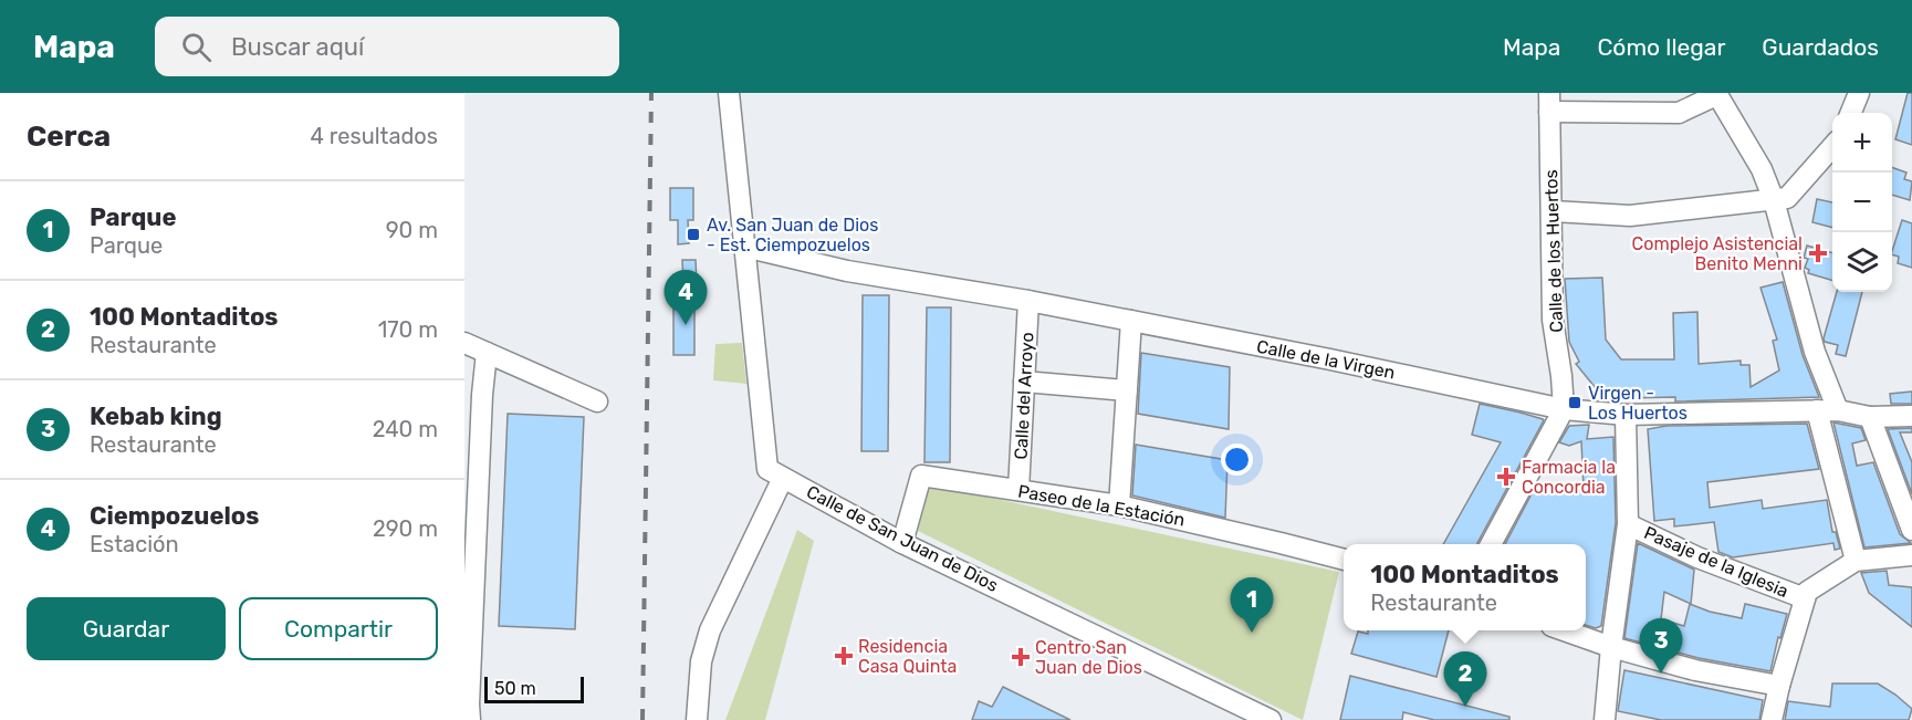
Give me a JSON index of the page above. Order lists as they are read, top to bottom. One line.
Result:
{"streets":{"street":["Calle de los Huertos","Calle de la Virgen","Calle del Arroyo","Paseo de la Estación","Calle de San Juan de Dios","Pasaje de la Iglesia"]},"crossings":[["Calle de los Huertos","Calle de la Virgen"],["Calle de la Virgen","Calle del Arroyo"],["Calle de la Virgen","Calle de San Juan de Dios"],["Calle del Arroyo","Paseo de la Estación"],["Paseo de la Estación","Calle de San Juan de Dios"]],"places":{"transit":["Av. San Juan de Dios - Est. Ciempozuelos","Virgen - Los Huertos"],"health":["Complejo Asistencial Benito Menni","Farmacia la Concordia","Residencia Casa Quinta","Centro San Juan de Dios"]},"scale_bar":"50 m","page":{"header":"Mapa","search":"Buscar aquí","nav":["Mapa","Cómo llegar","Guardados"],"heading":["Cerca","4 resultados"],"map_buttons":["+","−"],"list":[{"mark":"1","name":"Parque","note":"Parque","value":"90 m"},{"mark":"2","name":"100 Montaditos","note":"Restaurante","value":"170 m"},{"mark":"3","name":"Kebab king","note":"Restaurante","value":"240 m"},{"mark":"4","name":"Ciempozuelos","note":"Estación","value":"290 m"}],"pins":["4","1","3","2"],"popup":["100 Montaditos","Restaurante"],"buttons":["Guardar","Compartir"],"scale":"50 m"}}
